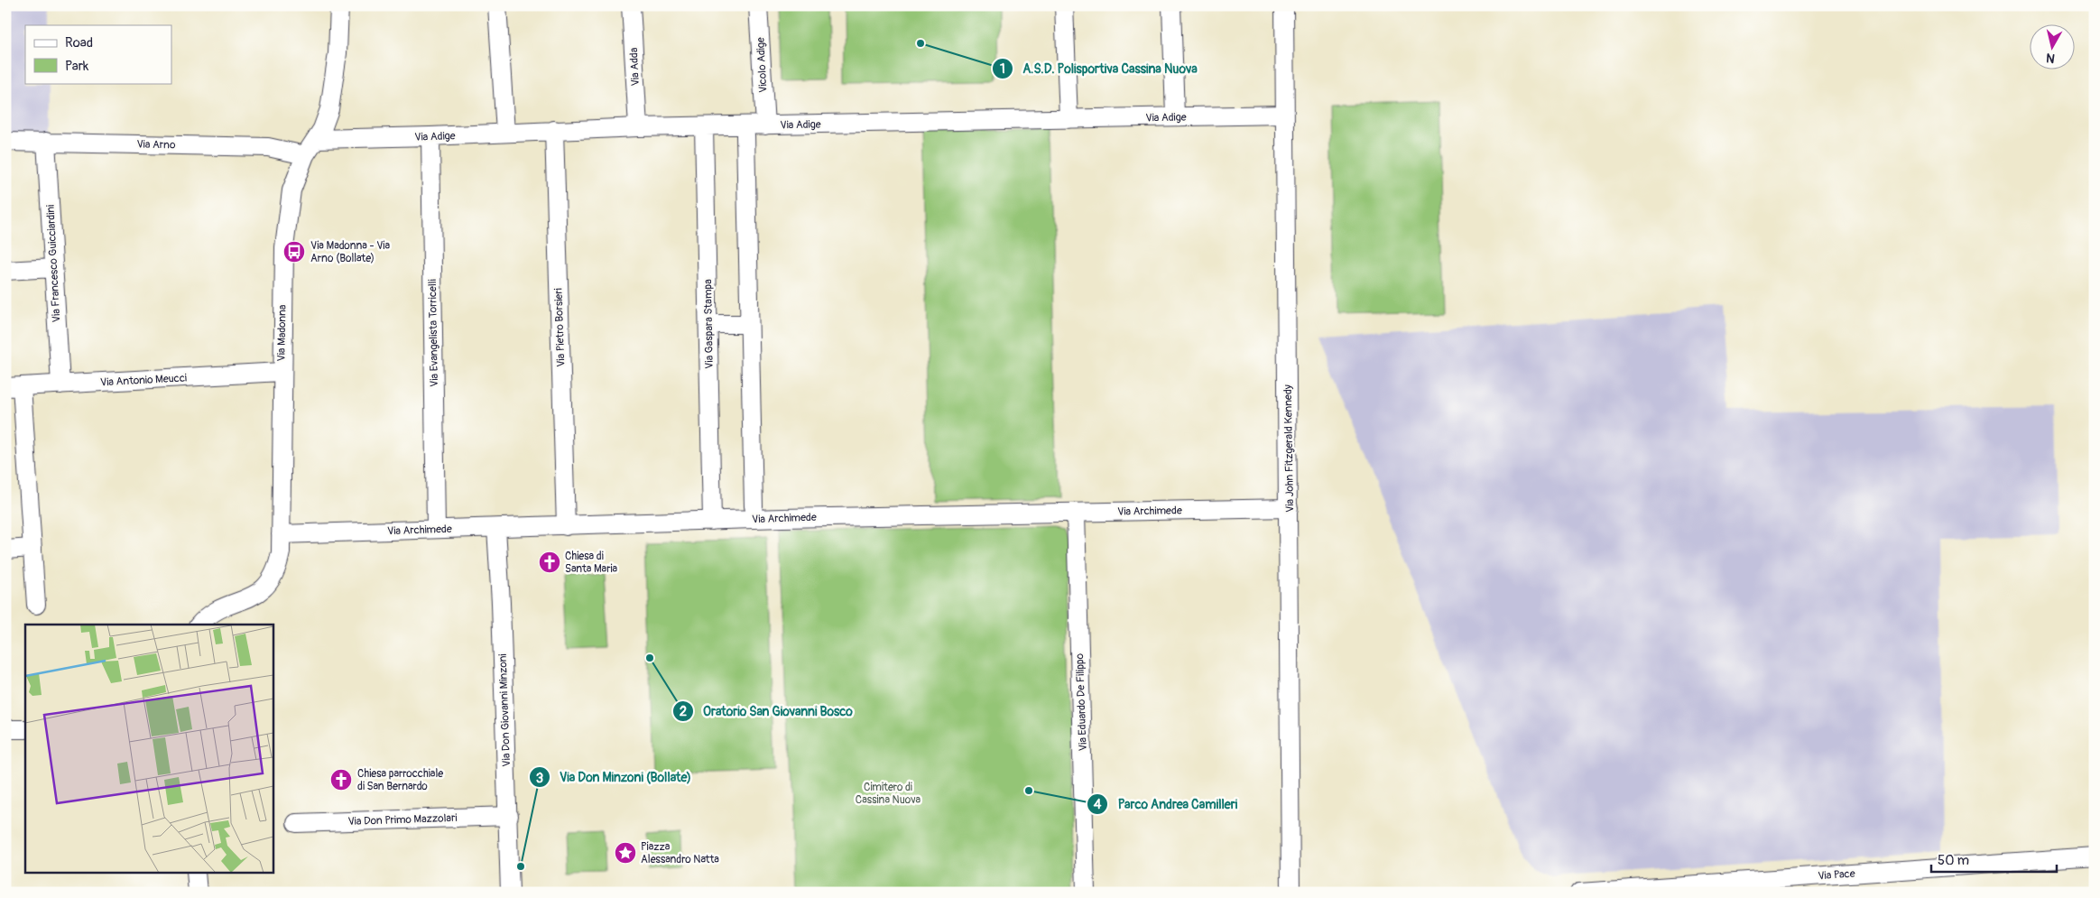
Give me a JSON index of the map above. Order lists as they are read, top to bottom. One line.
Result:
{"streets":{"street":["Vicolo Adige","Via Adda","Via Adige","Via Arno","Via Francesco Guicciardini","Via Gaspara Stampa","Via Pietro Borsieri","Via Madonna","Via Evangelista Torricelli","Via Antonio Meucci","Via John Fitzgerald Kennedy","Via Archimede","Via Eduardo De Filippo","Via Don Giovanni Minzoni","Via Don Primo Mazzolari","Via Pace"]},"crossings":[["Vicolo Adige","Via Adige"],["Via Adda","Via Adige"],["Via Adige","Via Gaspara Stampa"],["Via Adige","Via Pietro Borsieri"],["Via Adige","Via Madonna"],["Via Adige","Via Evangelista Torricelli"],["Via Adige","Via John Fitzgerald Kennedy"],["Via Arno","Via Francesco Guicciardini"],["Via Arno","Via Madonna"],["Via Francesco Guicciardini","Via Antonio Meucci"],["Via Gaspara Stampa","Via Archimede"],["Via Pietro Borsieri","Via Archimede"],["Via Madonna","Via Antonio Meucci"],["Via Madonna","Via Archimede"],["Via Evangelista Torricelli","Via Archimede"],["Via John Fitzgerald Kennedy","Via Archimede"],["Via Archimede","Via Eduardo De Filippo"],["Via Archimede","Via Don Giovanni Minzoni"],["Via Don Giovanni Minzoni","Via Don Primo Mazzolari"]],"parks":["Cimitero di Cassina Nuova"],"places":{"other":["A.S.D. Polisportiva Cassina Nuova","Oratorio San Giovanni Bosco","Parco Andrea Camilleri","Via Don Minzoni (Bollate)"],"bus stop":["Via Madonna - Via Arno (Bollate)"],"church":["Chiesa di Santa Maria","Chiesa parrocchiale di San Bernardo"],"place":["Piazza Alessandro Natta"]},"legend":["Road","Park"],"scale_bar":"50 m","north":"bottom"}
